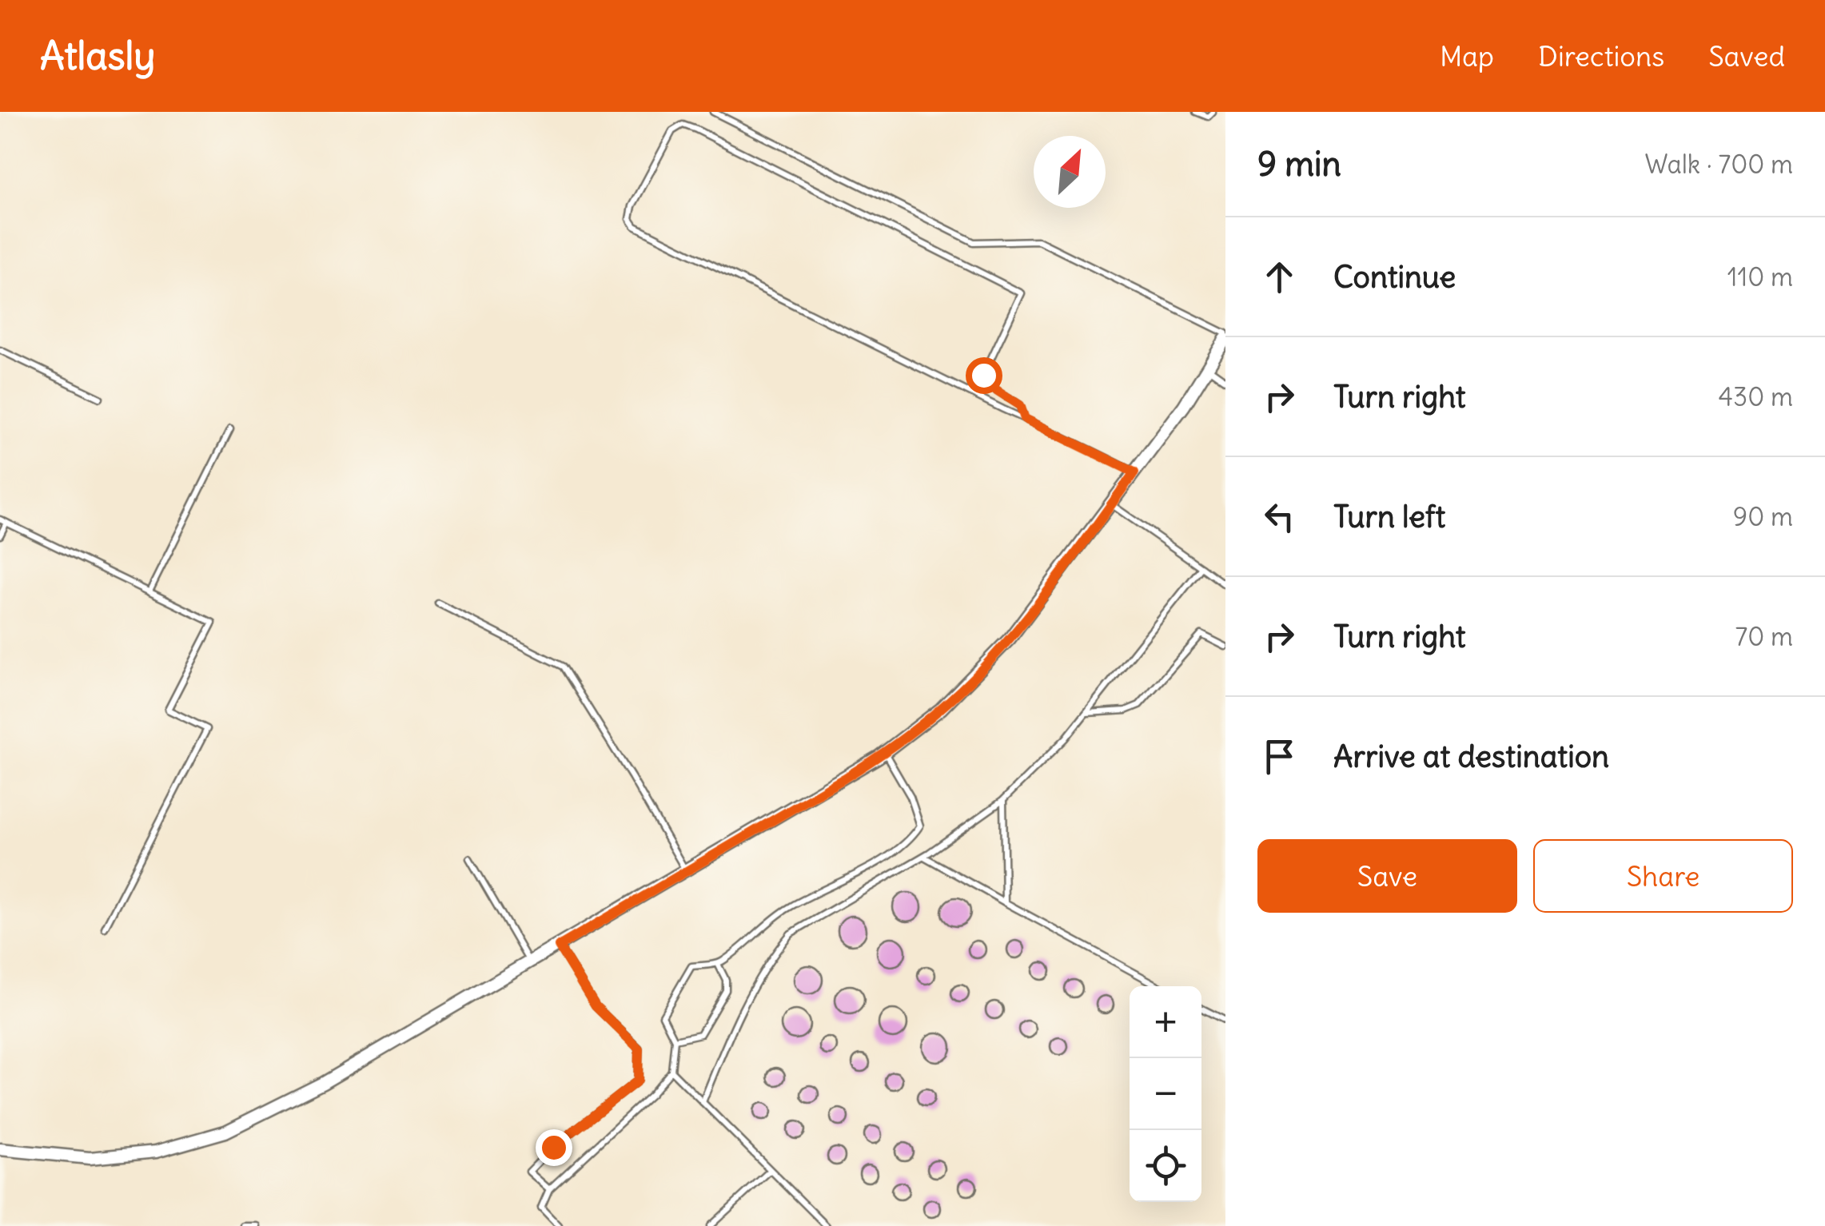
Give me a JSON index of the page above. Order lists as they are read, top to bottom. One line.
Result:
{"north":"top right","page":{"header":"Atlasly","nav":["Map","Directions","Saved"],"heading":["9 min","Walk · 700 m"],"list":[["Continue","110 m"],["Turn right","430 m"],["Turn left","90 m"],["Turn right","70 m"],"Arrive at destination"],"buttons":["Save","Share"],"map_buttons":["+","−"]}}
